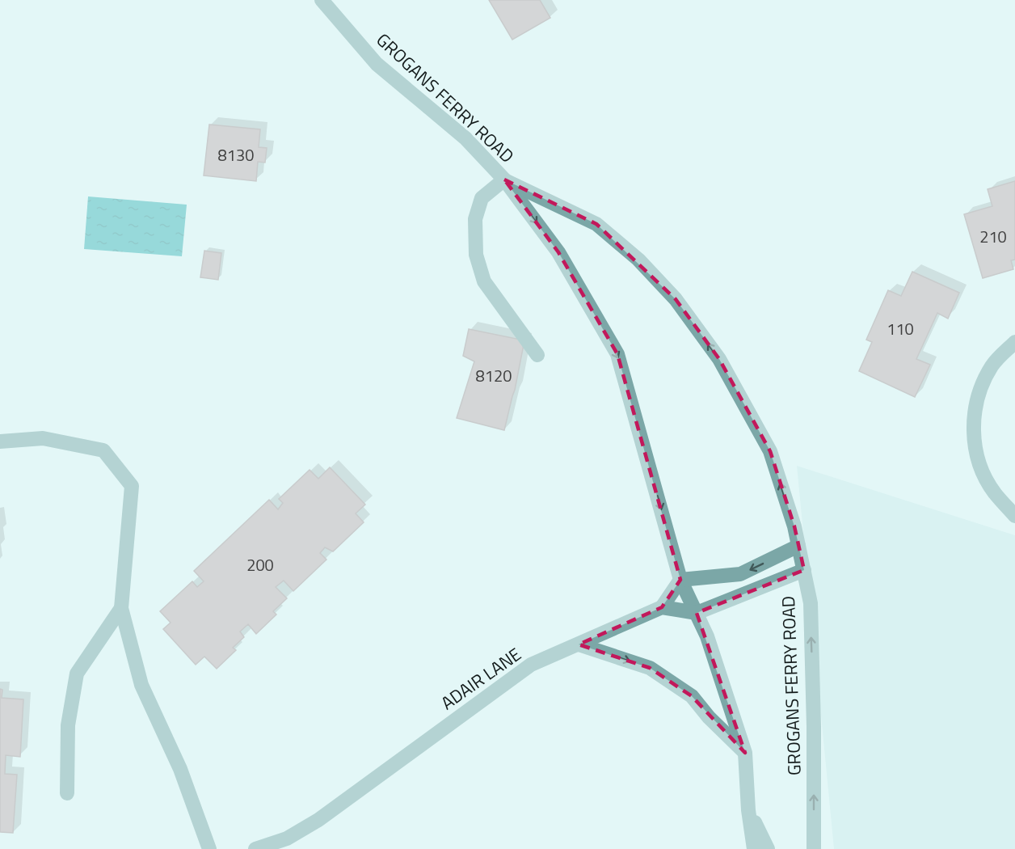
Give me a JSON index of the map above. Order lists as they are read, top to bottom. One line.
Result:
{"streets":{"street":["GROGANS FERRY ROAD","ADAIR LANE"]},"house_numbers":["8130","210","110","8120","200"]}
